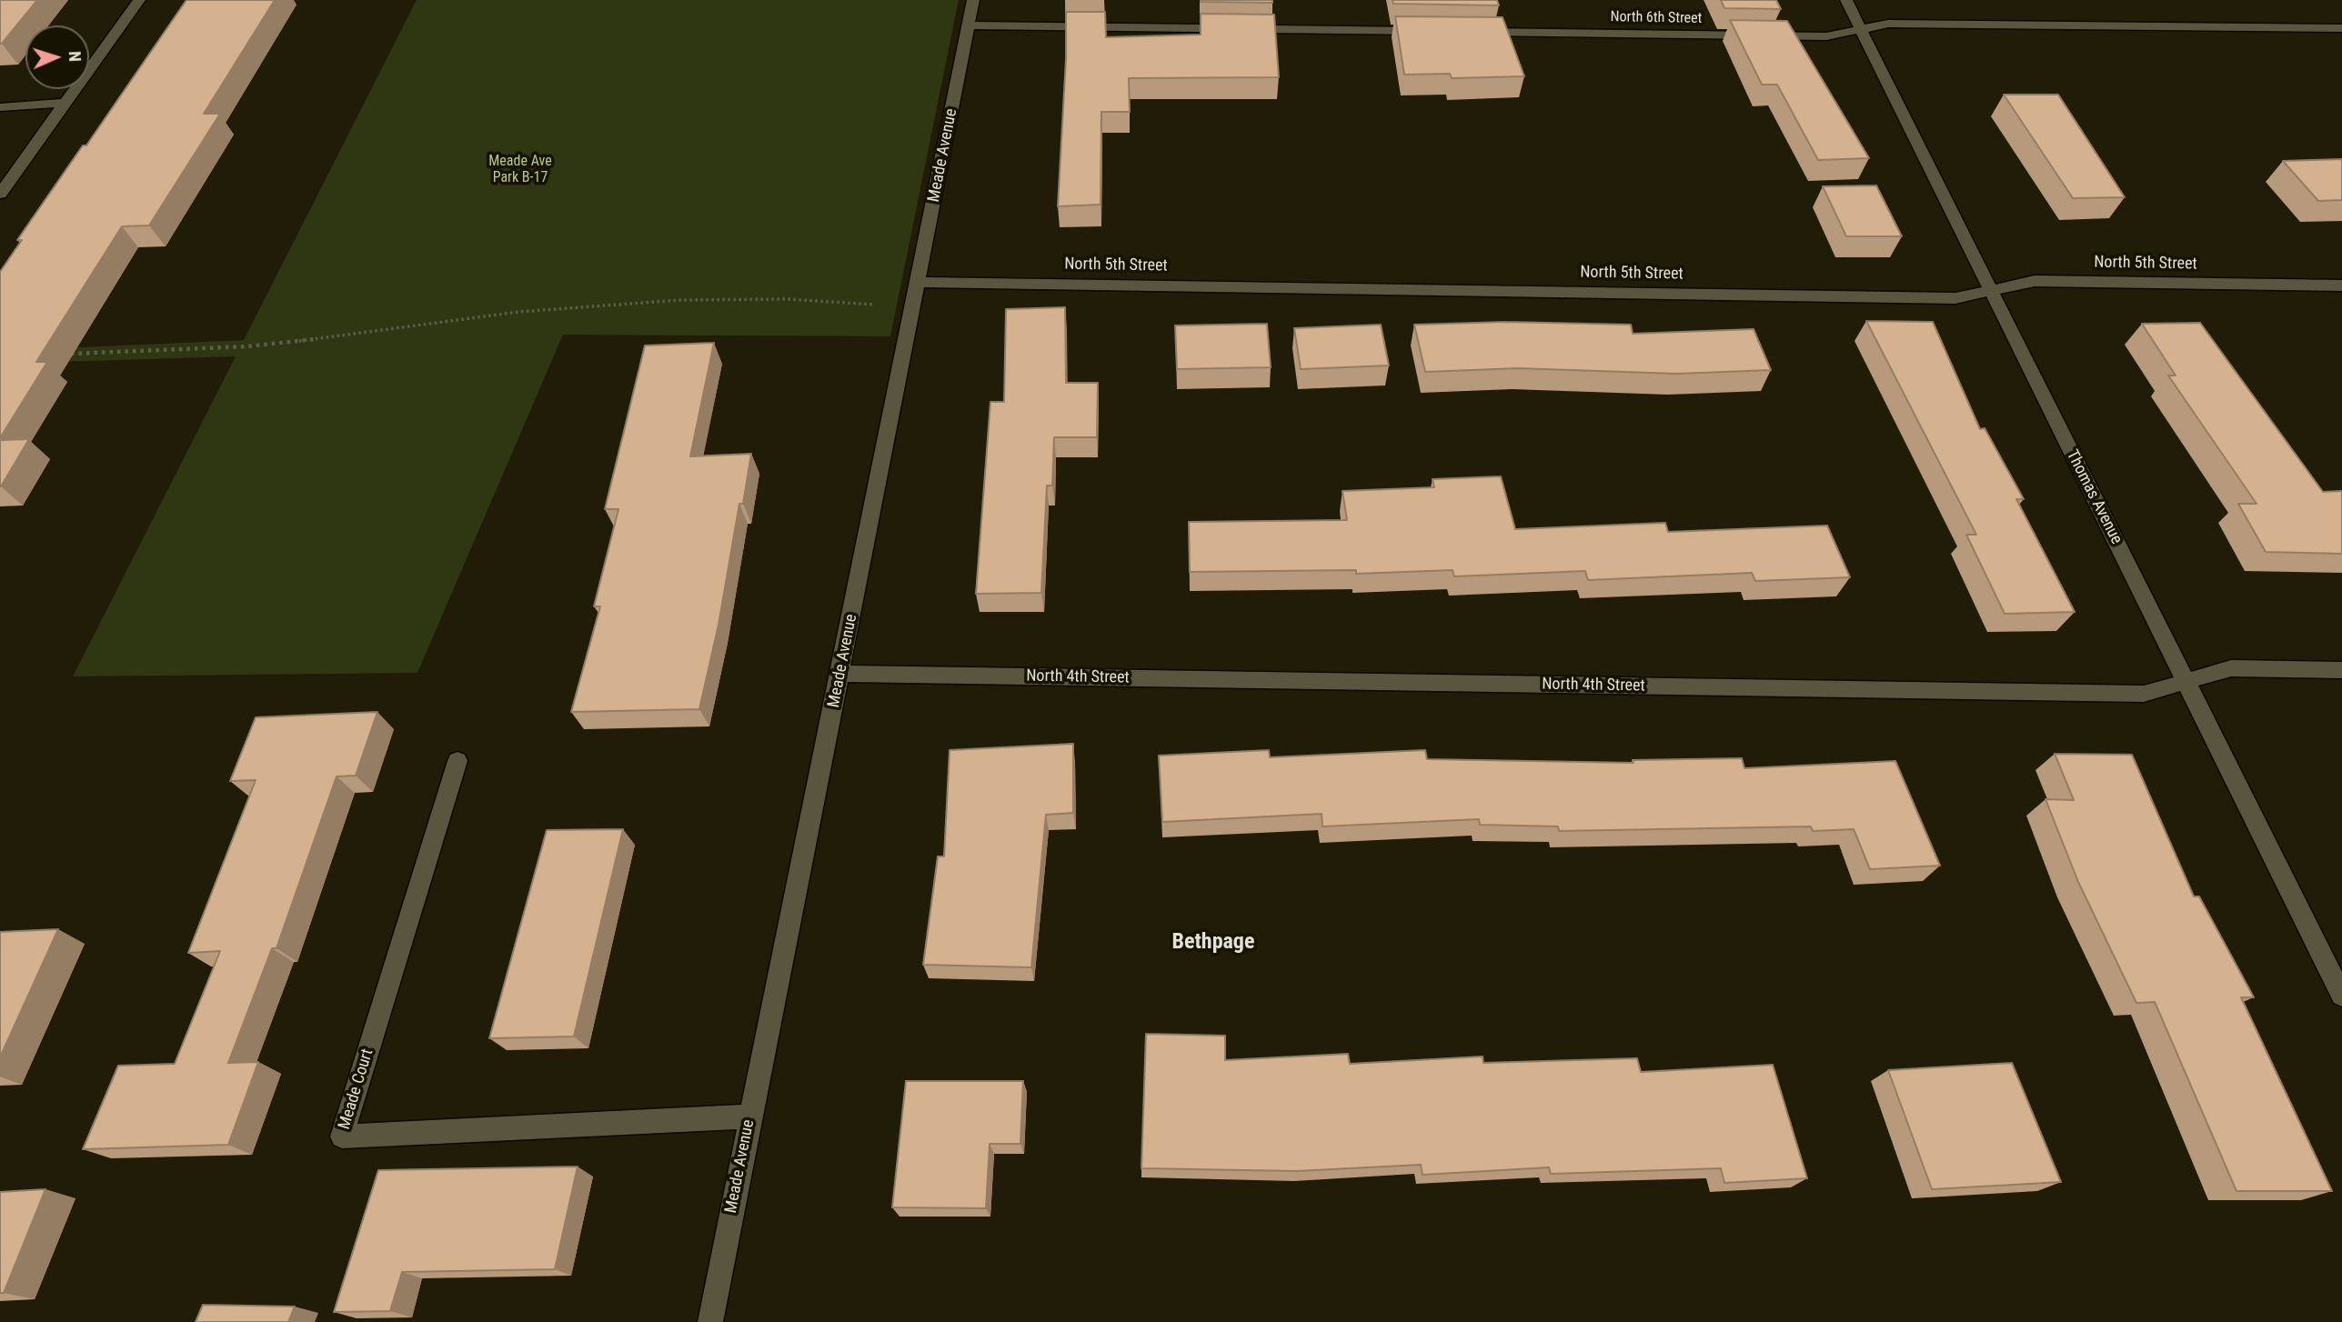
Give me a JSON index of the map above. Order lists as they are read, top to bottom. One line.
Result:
{"streets":{"street":["North 6th Street","Meade Avenue","North 5th Street","Thomas Avenue","North 4th Street","Meade Court"]},"crossings":[["North 6th Street","Thomas Avenue"],["Meade Avenue","North 5th Street"],["Meade Avenue","North 4th Street"],["Meade Avenue","Meade Court"],["North 5th Street","Thomas Avenue"],["Thomas Avenue","North 4th Street"]],"districts":["Bethpage"],"parks":["Meade Ave Park B-17"],"north":"right"}
